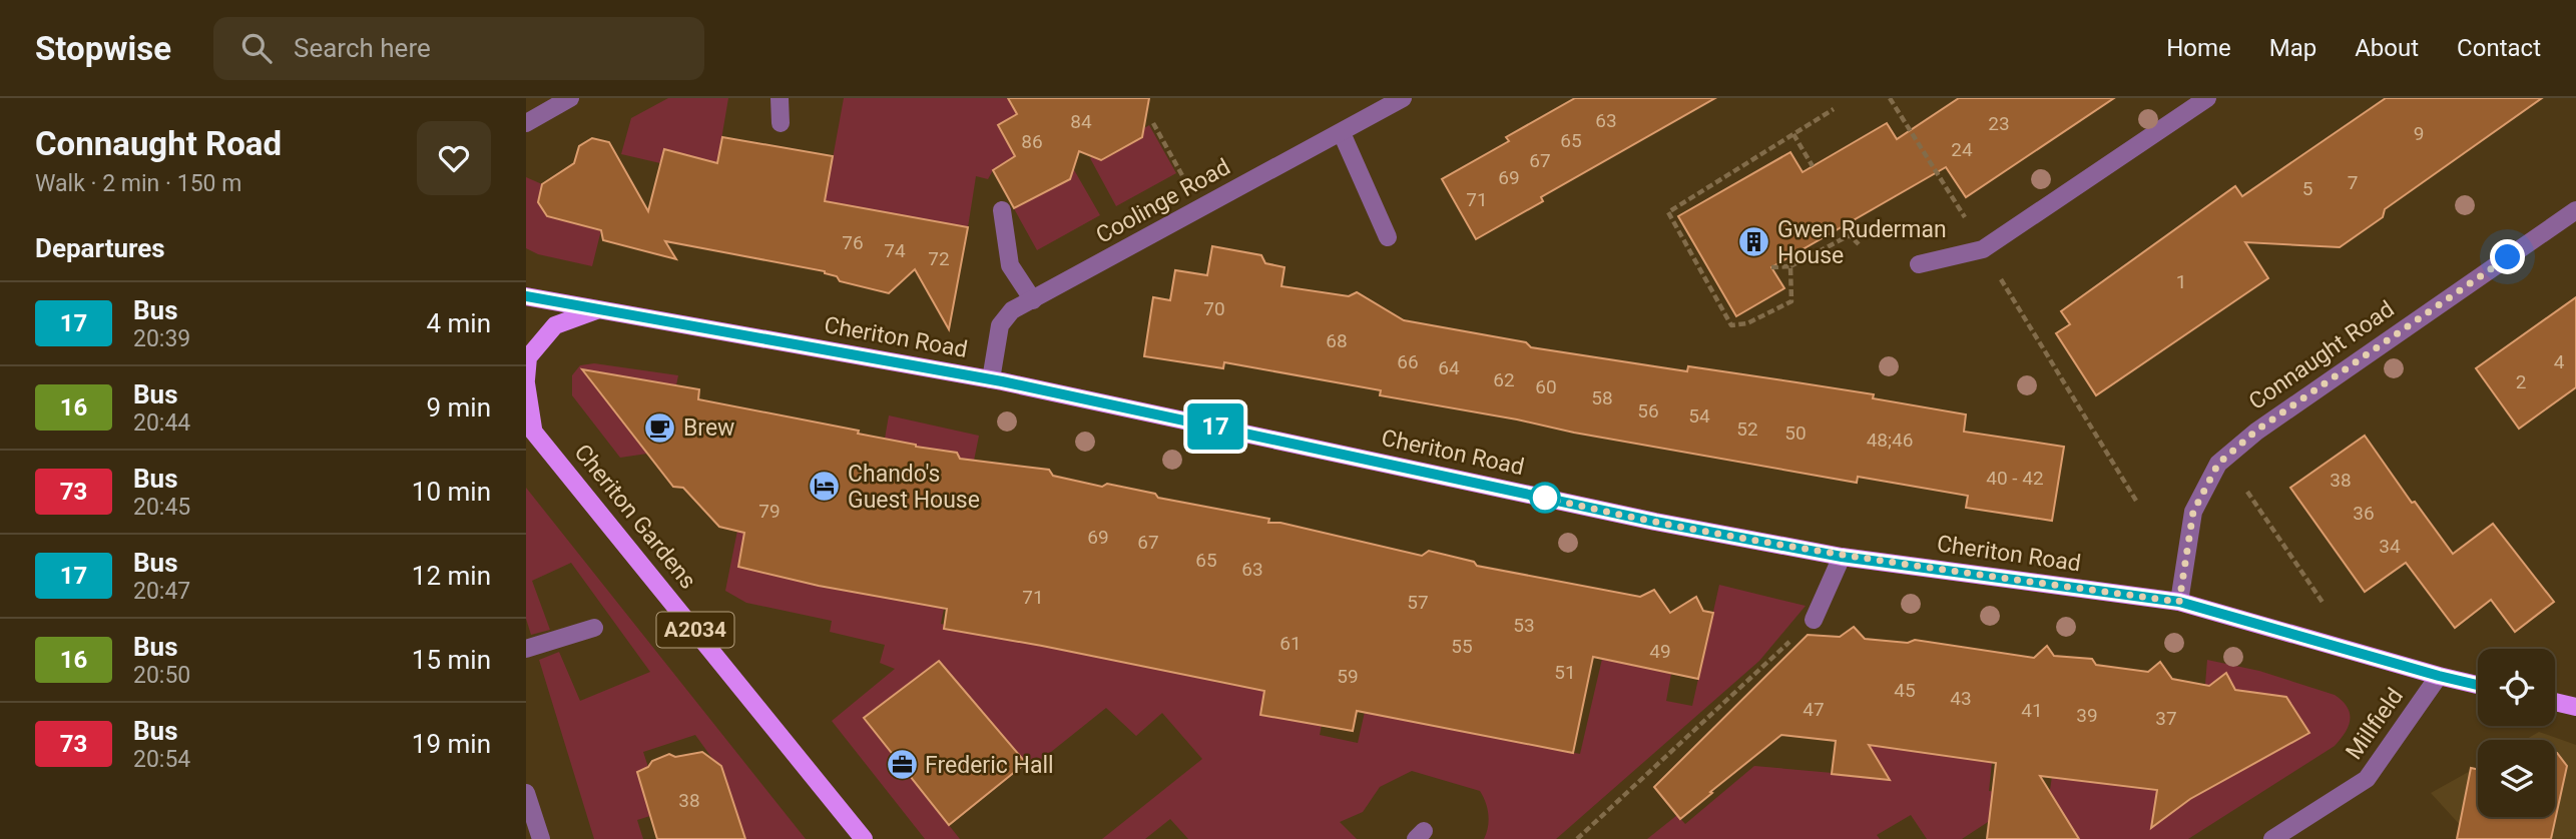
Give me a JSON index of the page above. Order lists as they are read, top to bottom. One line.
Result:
{"streets":{"main road":["Cheriton Road","Cheriton Gardens","A2034"],"street":["Coolinge Road","Connaught Road","Millfield"]},"crossings":[["Coolinge Road","Cheriton Road"],["Cheriton Road","Connaught Road"],["Cheriton Road","A2034"],["Cheriton Road","Millfield"],["Cheriton Gardens","A2034"]],"places":{"building":["Gwen Ruderman House"],"cafe":["Brew"],"hotel":["Chando's Guest House"],"office":["Frederic Hall"]},"lines":["bus line 17"],"house_numbers":["63","84","23","9","65","86","24","67","69","7","5","71","76","74","72","1","70","68","66","4","64","62","2","60","58","56","54","52","50","48;46","40 - 42","38","79","36","69","67","34","65","63","71","57","53","61","55","49","51","59","45","43","47","41","39","37","38"],"page":{"header":"Stopwise","search":"Search here","nav":["Home","Map","About","Contact"],"heading":[["Connaught Road","Walk · 2 min · 150 m"],"Departures"],"on_map":"17","list":[{"mark":"17","name":"Bus","note":"20:39","value":"4 min"},{"mark":"16","name":"Bus","note":"20:44","value":"9 min"},{"mark":"73","name":"Bus","note":"20:45","value":"10 min"},{"mark":"17","name":"Bus","note":"20:47","value":"12 min"},{"mark":"16","name":"Bus","note":"20:50","value":"15 min"},{"mark":"73","name":"Bus","note":"20:54","value":"19 min"}]}}
